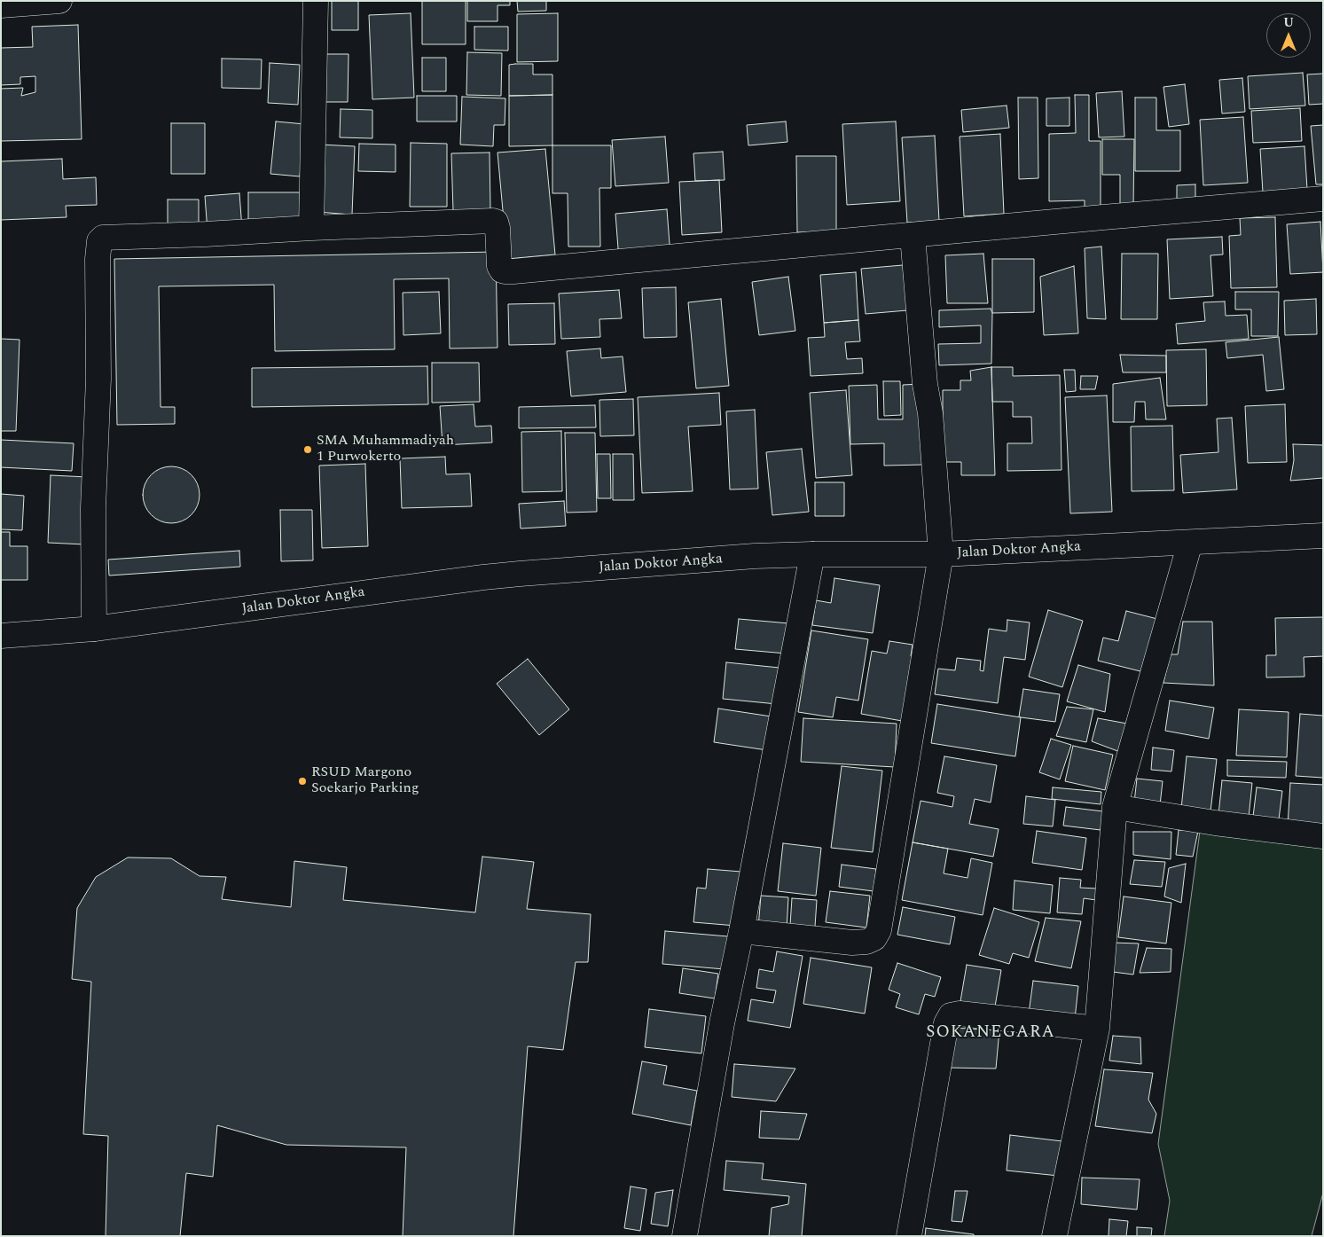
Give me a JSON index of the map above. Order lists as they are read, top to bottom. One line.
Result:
{"streets":{"street":["Jalan Doktor Angka"]},"districts":["SOKANEGARA"],"places":["SMA Muhammadiyah 1 Purwokerto","RSUD Margono Soekarjo Parking"],"north":"top"}
